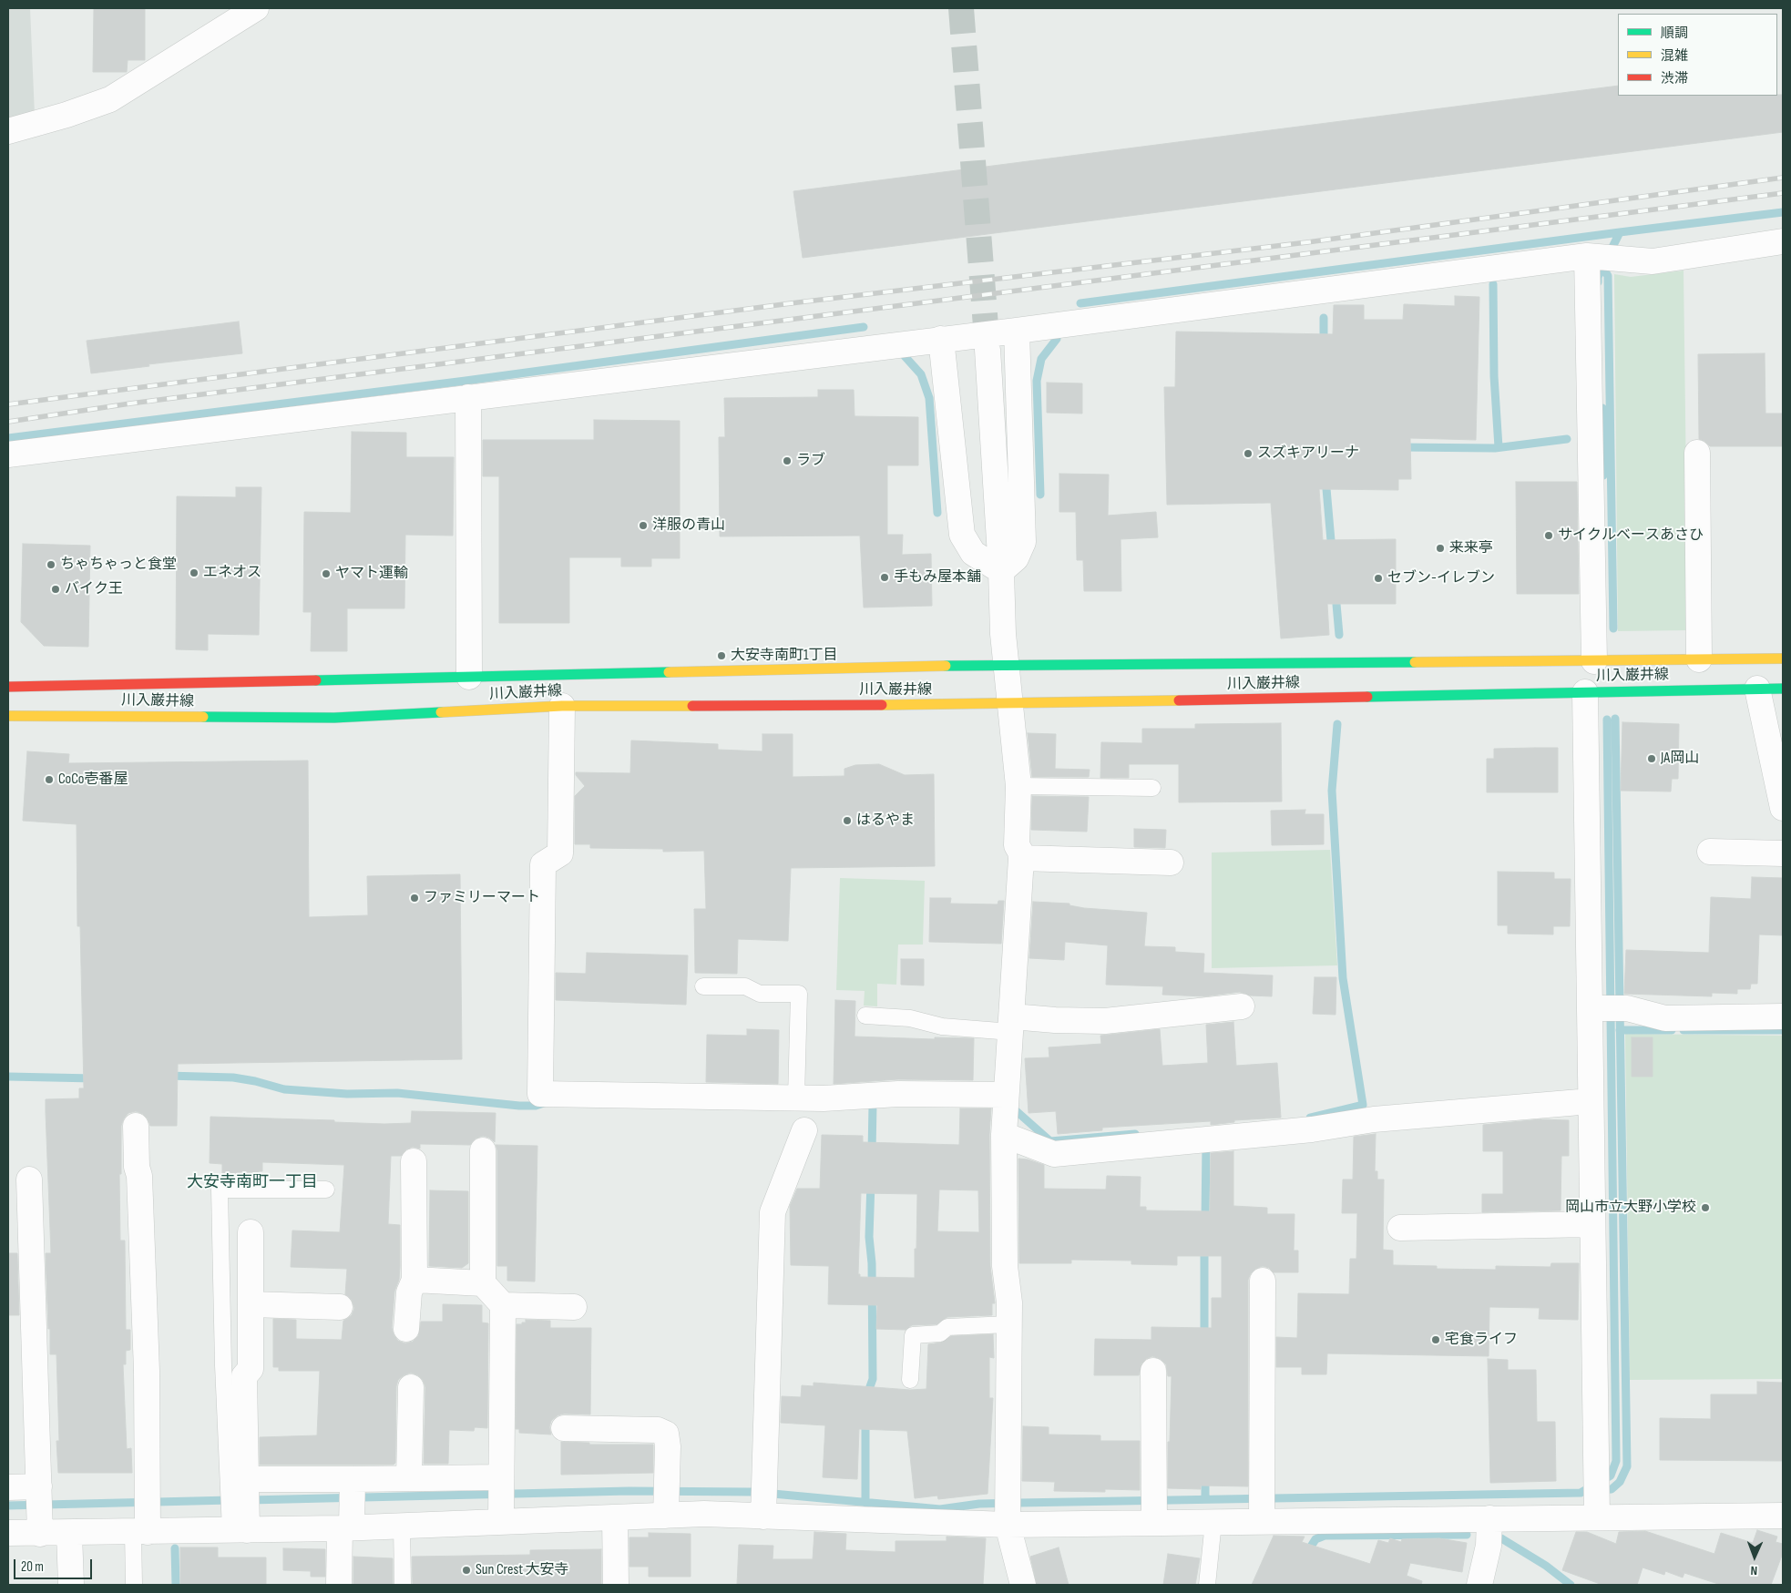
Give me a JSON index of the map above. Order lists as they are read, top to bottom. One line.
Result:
{"streets":{"main road":["川入巌井線"]},"districts":["大安寺南町一丁目"],"places":["スズキアリーナ","ラブ","洋服の青山","サイクルベースあさひ","来来亭","ちゃちゃっと食堂","エネオス","ヤマト運輸","手もみ屋本舗","セブン-イレブン","バイク王","大安寺南町1丁目","JA岡山","CoCo壱番屋","はるやま","ファミリーマート","岡山市立大野小学校","宅食ライフ","Sun Crest 大安寺"],"legend":["順調","混雑","渋滞"],"scale_bar":"20 m","north":"bottom"}
